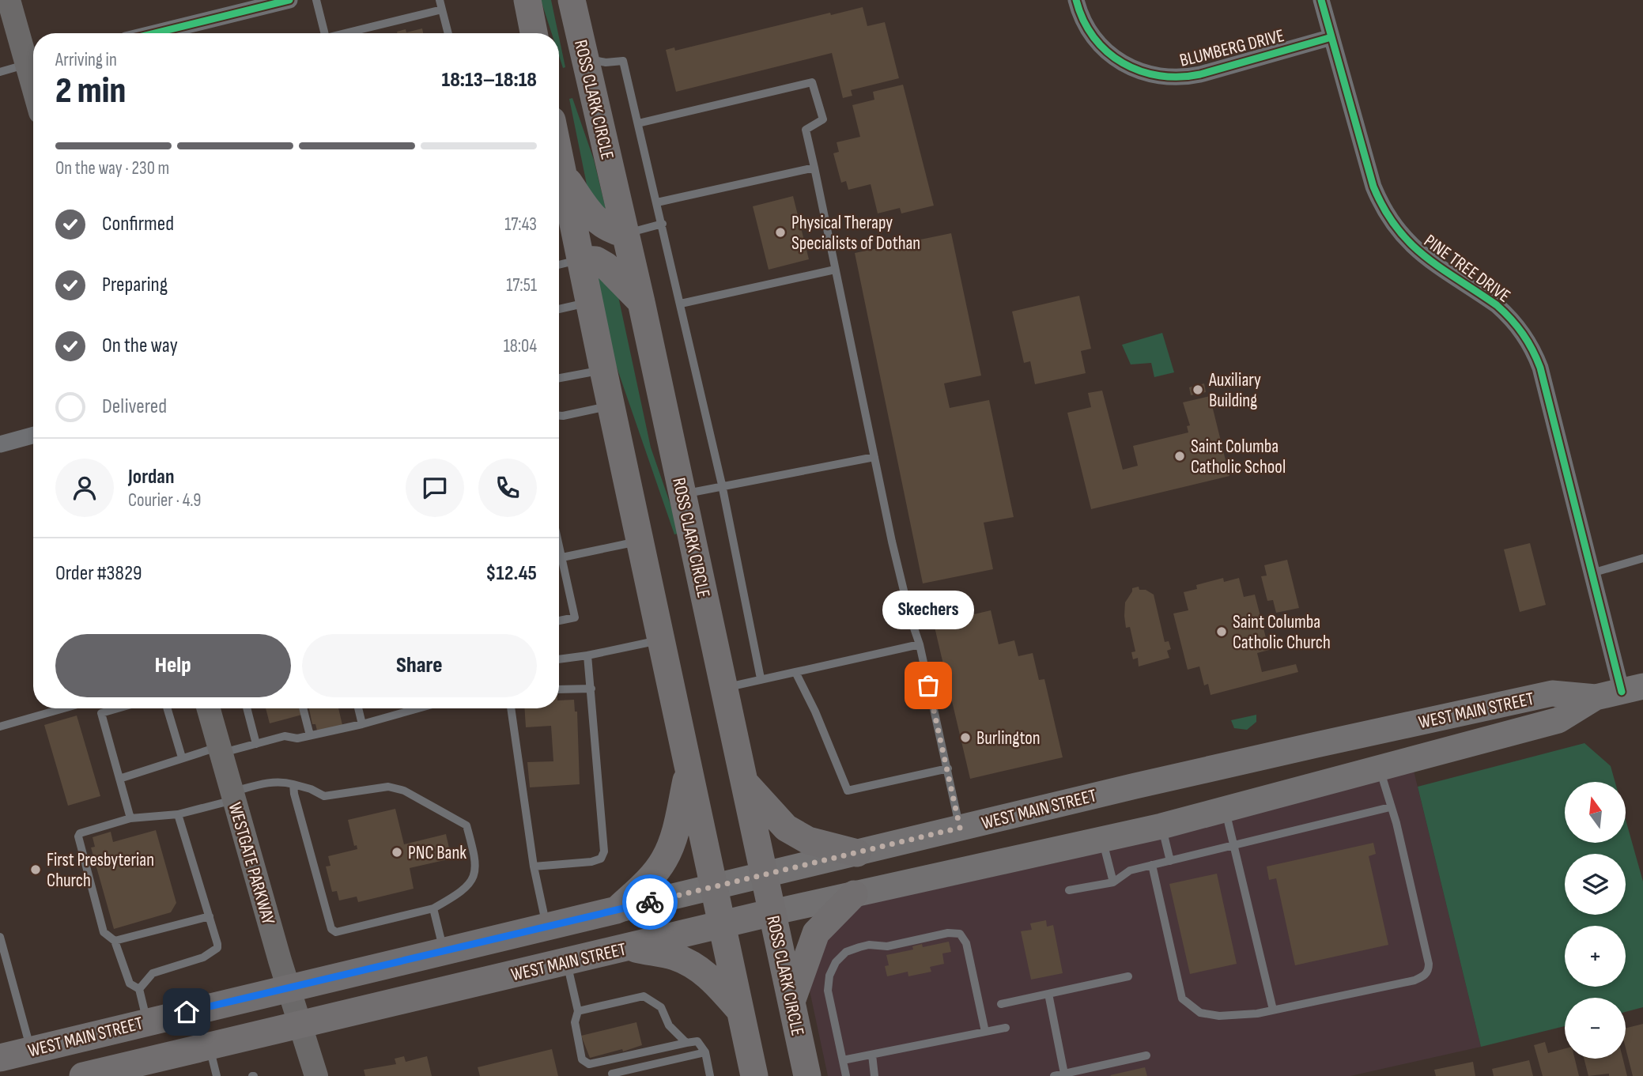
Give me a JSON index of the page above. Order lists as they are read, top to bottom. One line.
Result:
{"streets":{"highway":["ROSS CLARK CIRCLE","WEST MAIN STREET"],"main road":["WESTGATE PARKWAY"],"street":["BLUMBERG DRIVE","PINE TREE DRIVE"]},"crossings":[["BLUMBERG DRIVE","PINE TREE DRIVE"],["ROSS CLARK CIRCLE","WEST MAIN STREET"],["PINE TREE DRIVE","WEST MAIN STREET"],["WEST MAIN STREET","WESTGATE PARKWAY"]],"places":["Physical Therapy Specialists of Dothan","Auxiliary Building","Saint Columba Catholic School","Saint Columba Catholic Church","Skechers","Burlington","PNC Bank","First Presbyterian Church"],"north":"top","page":{"heading":["2 min","Arriving in","18:13–18:18"],"panel":["Jordan","Courier · 4.9","Order #3829","$12.45"],"bar":"On the way · 230 m","list":[["Confirmed","17:43"],["Preparing","17:51"],["On the way","18:04"],"Delivered"],"bubble":"Skechers","buttons":["Help","Share"],"map_buttons":["+","−"]}}
